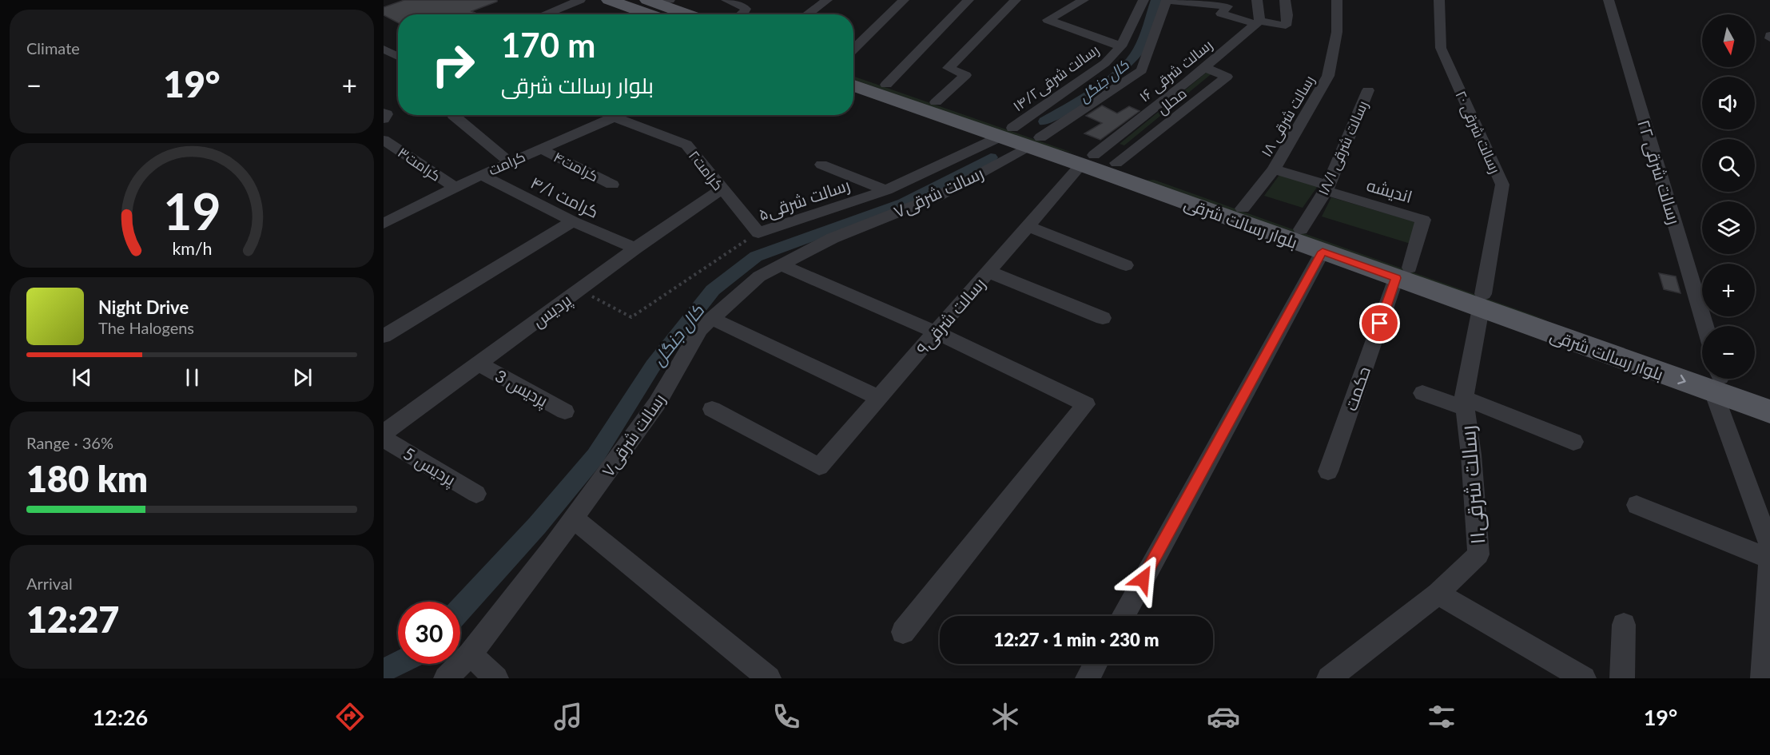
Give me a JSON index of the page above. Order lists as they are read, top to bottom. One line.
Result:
{"streets":{"main road":["بلوار رسالت شرقی"],"street":["رسالت شرقی ۱۶","رسالت شرقی۱۴/۲","محلل","رسالت شرقی ۱۸","رسالت شرقی ۲۰","رسالت شرقی ۱۸/۱","کرامت","کرامت۳","کرامت۴","کرامت۲","رسالت شرقی ۲۲","اندیشه","رسالت شرقی۷","کرامت ۴/۱","رسالت شرقی۵","پردیس","رسالت شرقی۹","پردیس 3","حکمت","پردیس 5","رسالت شرقی۱۱"]},"crossings":[["رسالت شرقی ۱۶","محلل"],["رسالت شرقی ۱۶","بلوار رسالت شرقی"],["رسالت شرقی ۱۶","رسالت شرقی۹"],["رسالت شرقی۱۴/۲","رسالت شرقی۵"],["رسالت شرقی۱۴/۲","بلوار رسالت شرقی"],["محلل","بلوار رسالت شرقی"],["رسالت شرقی ۱۸","بلوار رسالت شرقی"],["رسالت شرقی ۲۰","بلوار رسالت شرقی"],["رسالت شرقی ۲۰","رسالت شرقی۱۱"],["رسالت شرقی ۱۸/۱","اندیشه"],["رسالت شرقی ۱۸/۱","بلوار رسالت شرقی"],["کرامت","کرامت۳"],["کرامت","کرامت۴"],["کرامت","کرامت۲"],["کرامت","کرامت ۴/۱"],["کرامت۲","رسالت شرقی۵"],["کرامت۲","پردیس"],["اندیشه","بلوار رسالت شرقی"],["اندیشه","حکمت"],["رسالت شرقی۷","بلوار رسالت شرقی"],["کرامت ۴/۱","پردیس"],["رسالت شرقی۵","بلوار رسالت شرقی"],["رسالت شرقی۵","پردیس"],["بلوار رسالت شرقی","رسالت شرقی۹"],["بلوار رسالت شرقی","حکمت"],["بلوار رسالت شرقی","رسالت شرقی۱۱"],["پردیس","پردیس 3"]],"water":["کال جنگل"],"north":"bottom","page":{"tile":["Climate",["Range · 36%","180 km"],["Arrival","12:27"]],"map_buttons":["+","−"],"turn":["170 m","بلوار رسالت شرقی"],"heat":["−","19°","+"],"song":["Night Drive","The Halogens"],"limit":"30","trip":"12:27 · 1 min · 230 m","tabs":["12:26","19°"],"gauge":["19","km/h"]}}
